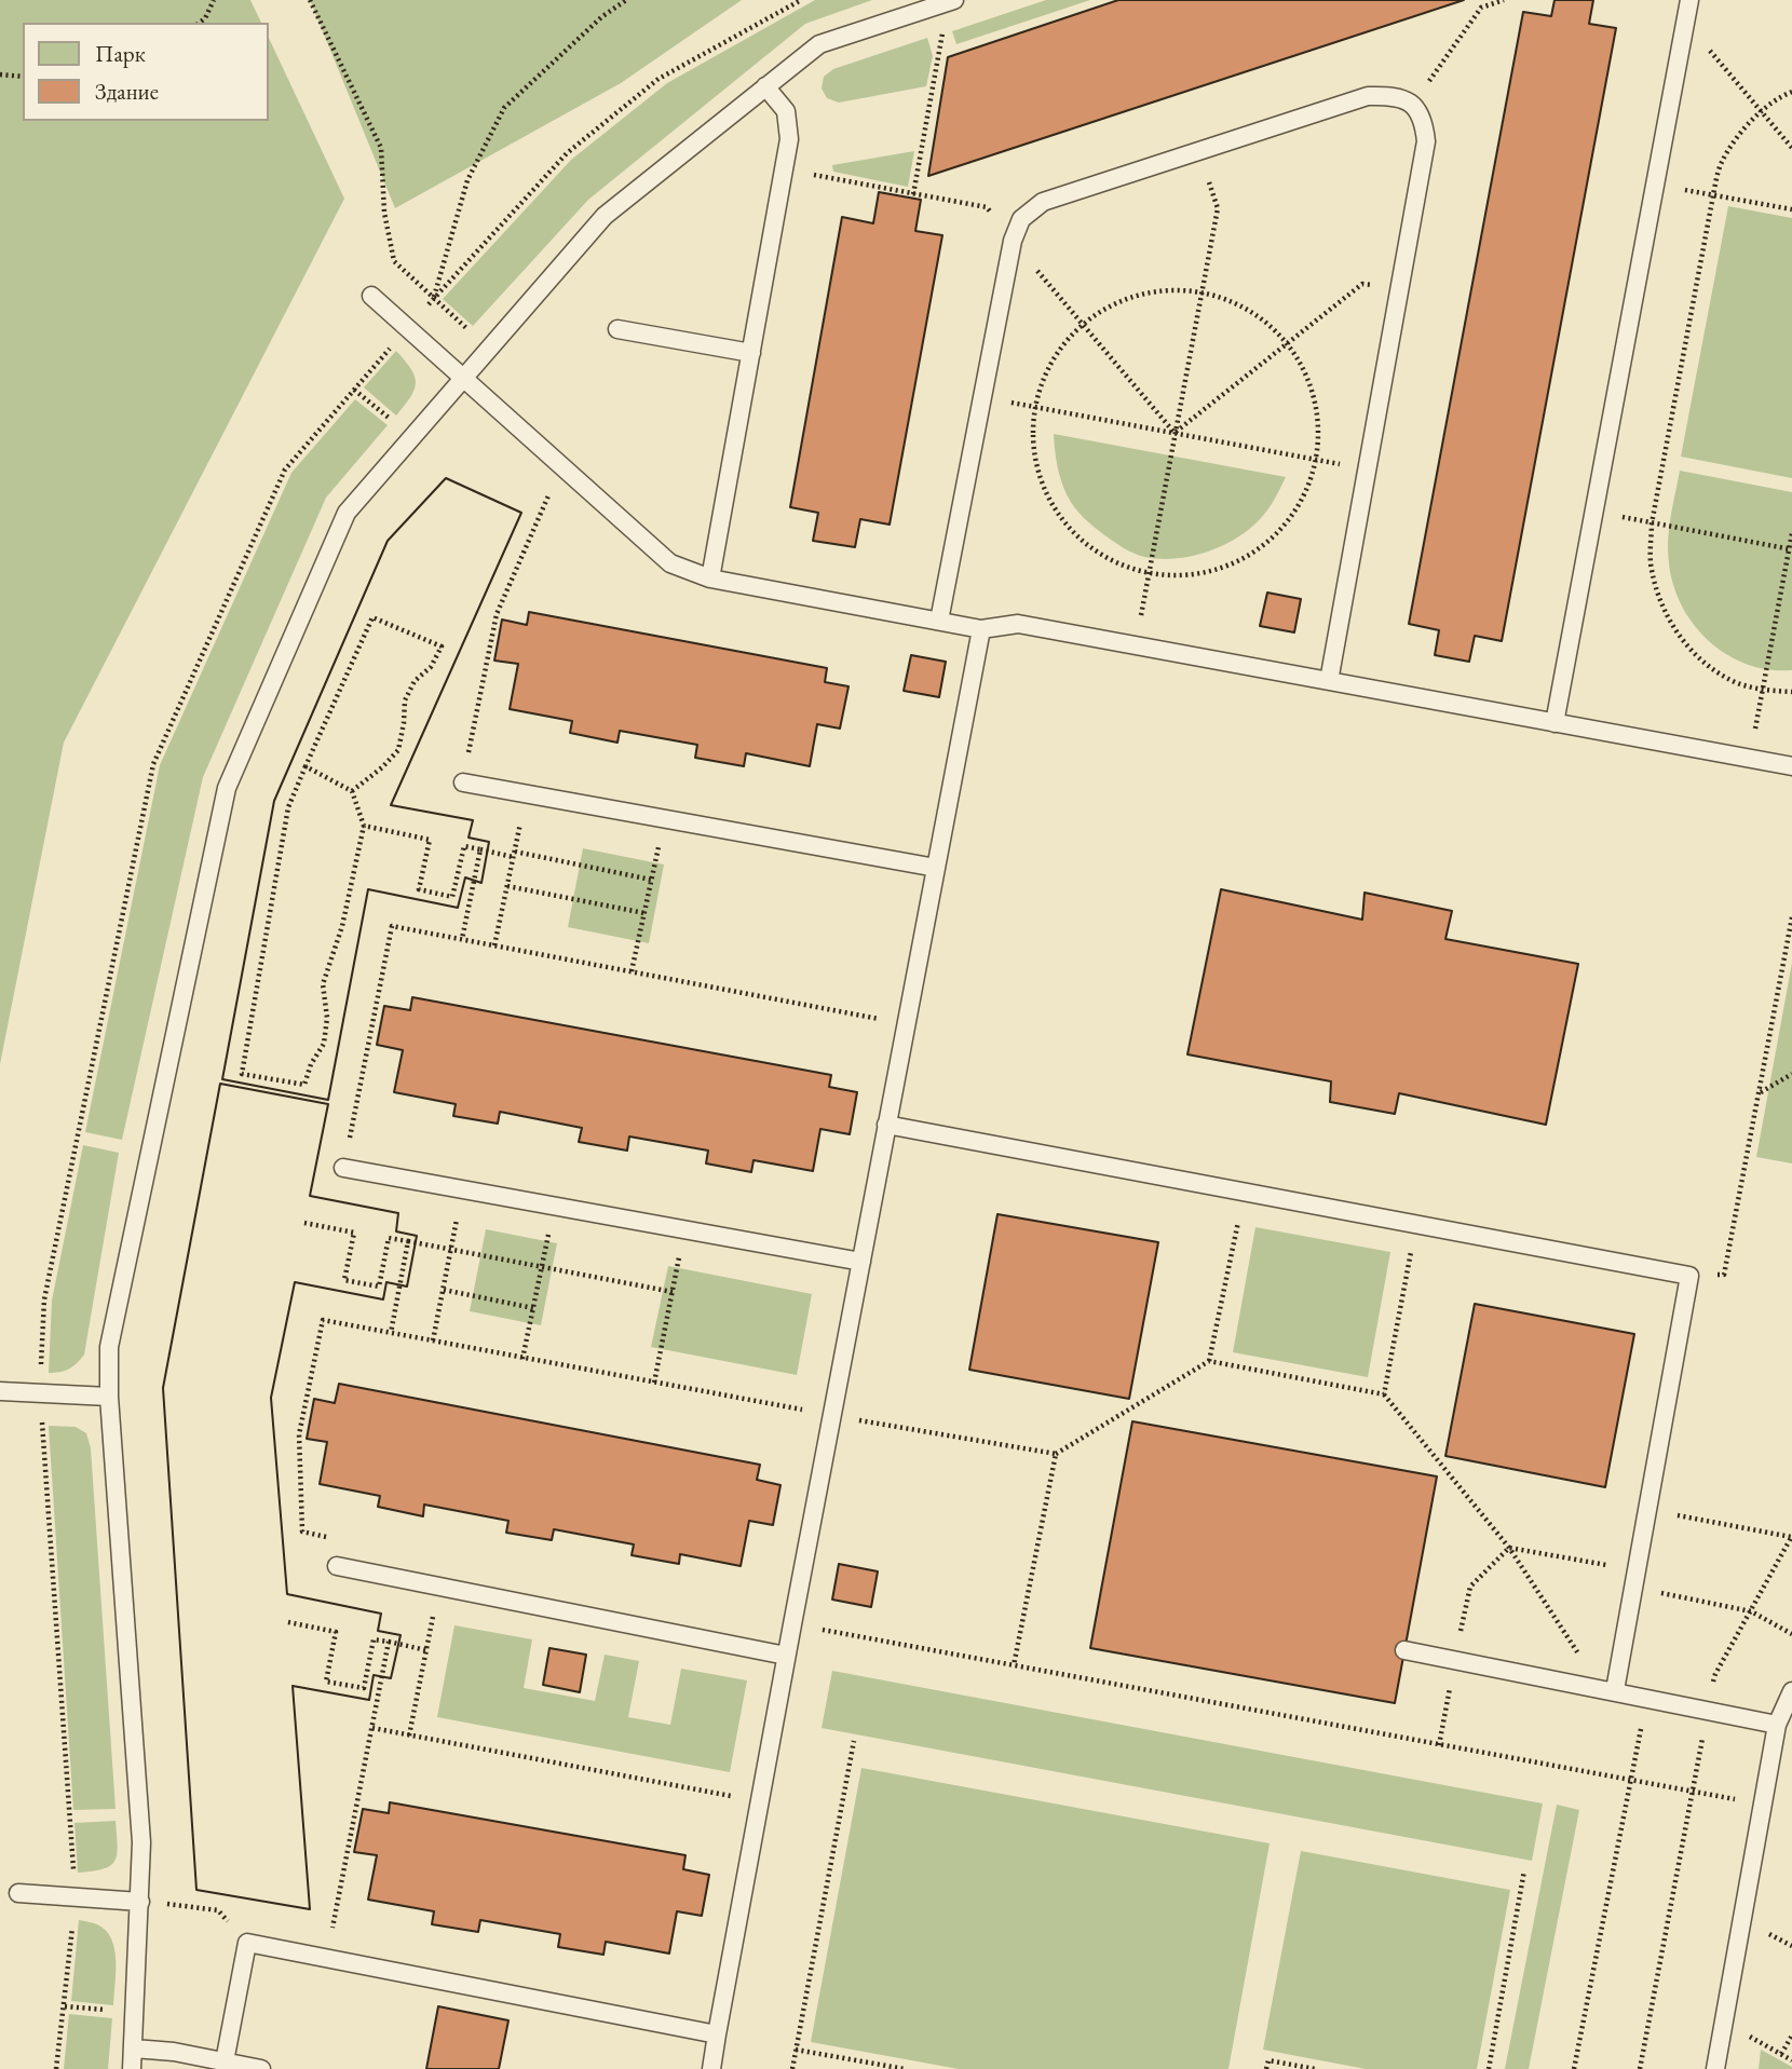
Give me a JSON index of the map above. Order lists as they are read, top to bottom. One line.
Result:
{"legend":["Парк","Здание"]}
